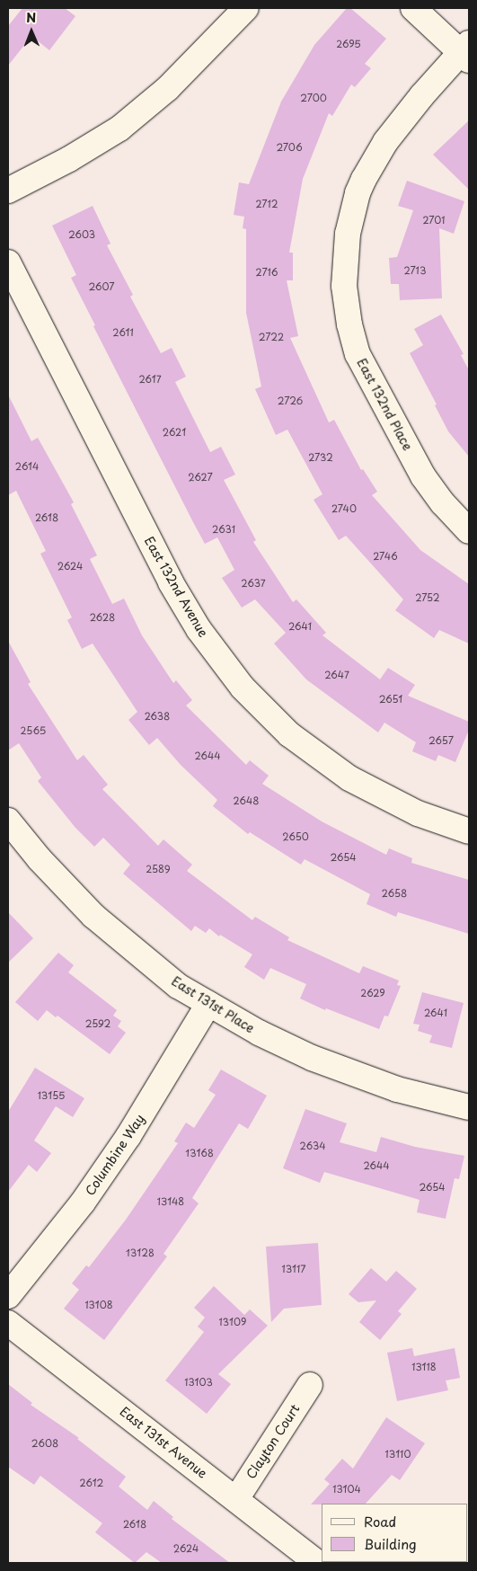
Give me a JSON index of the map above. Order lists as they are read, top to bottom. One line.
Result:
{"streets":{"street":["East 132nd Place","East 132nd Avenue","East 131st Place","Columbine Way","Clayton Court","East 131st Avenue"]},"crossings":[["East 131st Place","Columbine Way"],["Clayton Court","East 131st Avenue"]],"house_numbers":["2695","2700","2706","2712","2701","2603","2713","2716","2607","2611","2722","2617","2726","2621","2732","2614","2627","2740","2618","2631","2746","2624","2637","2752","2628","2641","2647","2651","2638","2565","2657","2644","2648","2650","2654","2589","2658","2629","2641","2592","13155","2634","13168","2644","2654","13148","13128","13117","13108","13109","13118","13103","2608","13110","2612","13104","2618","2624"],"legend":["Road","Building"],"north":"top"}
